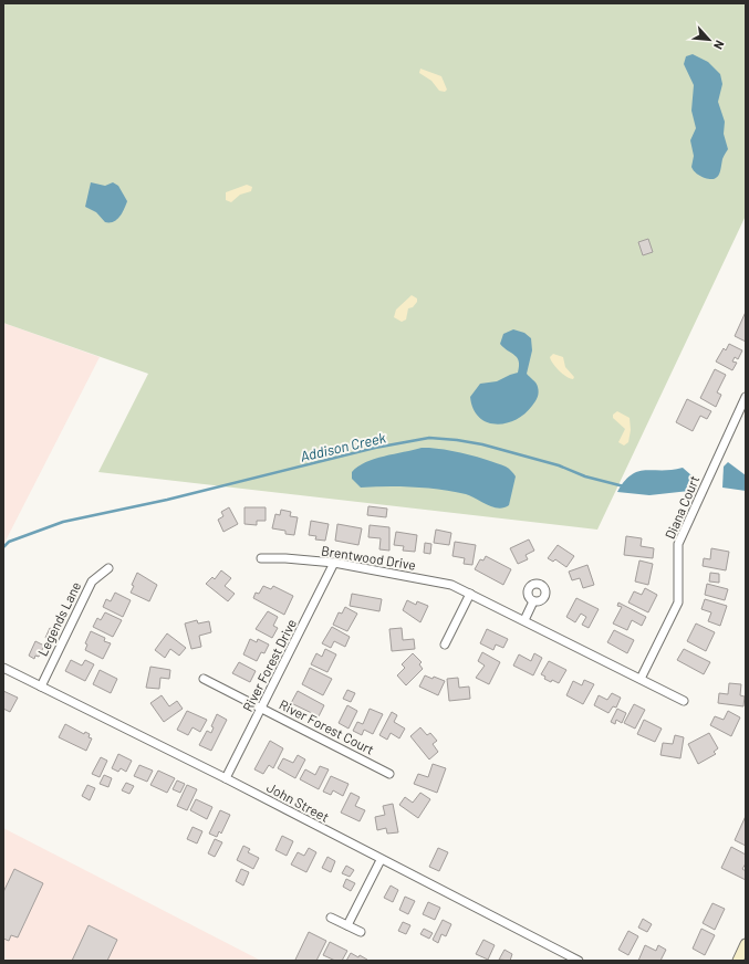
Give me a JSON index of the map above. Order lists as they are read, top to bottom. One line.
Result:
{"streets":{"street":["Diana Court","Brentwood Drive","Legends Lane","River Forest Drive","River Forest Court","John Street"]},"crossings":[["Diana Court","Brentwood Drive"],["Brentwood Drive","River Forest Drive"],["Legends Lane","John Street"],["River Forest Drive","River Forest Court"],["River Forest Drive","John Street"]],"water":["Addison Creek"],"north":"bottom right"}
